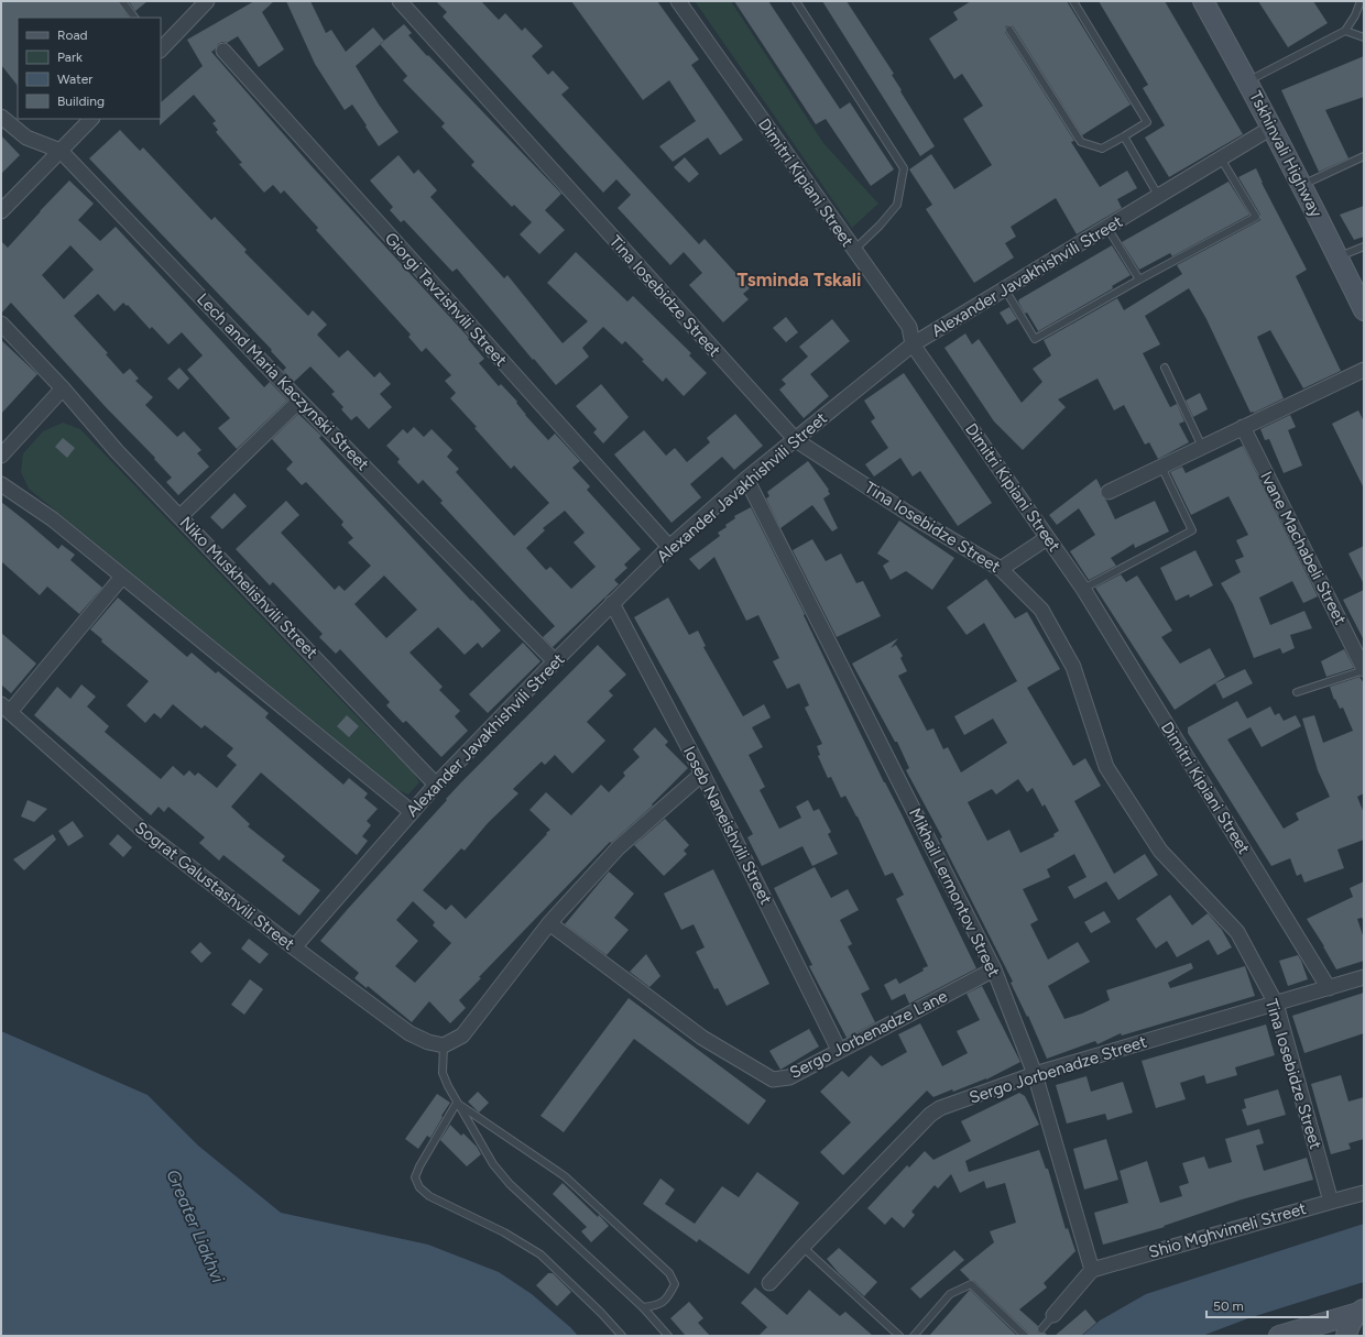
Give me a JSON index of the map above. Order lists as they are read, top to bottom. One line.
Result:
{"streets":{"main road":["Tskhinvali Highway"],"street":["Dimitri Kipiani Street","Alexander Javakhishvili Street","Tina Iosebidze Street","Giorgi Tavzishvili Street","Lech and Maria Kaczynski Street","Ivane Machabeli Street","Niko Muskhelishvili Street","Ioseb Naneishvili Street","Sograt Galustashvili Street","Mikhail Lermontov Street","Sergo Jorbenadze Lane","Sergo Jorbenadze Street","Shio Mghvimeli Street"]},"crossings":[["Tskhinvali Highway","Alexander Javakhishvili Street"],["Dimitri Kipiani Street","Alexander Javakhishvili Street"],["Dimitri Kipiani Street","Sergo Jorbenadze Street"],["Alexander Javakhishvili Street","Tina Iosebidze Street"],["Alexander Javakhishvili Street","Giorgi Tavzishvili Street"],["Alexander Javakhishvili Street","Lech and Maria Kaczynski Street"],["Alexander Javakhishvili Street","Niko Muskhelishvili Street"],["Alexander Javakhishvili Street","Ioseb Naneishvili Street"],["Alexander Javakhishvili Street","Sograt Galustashvili Street"],["Alexander Javakhishvili Street","Mikhail Lermontov Street"],["Tina Iosebidze Street","Sergo Jorbenadze Street"],["Tina Iosebidze Street","Shio Mghvimeli Street"],["Ioseb Naneishvili Street","Sergo Jorbenadze Lane"],["Mikhail Lermontov Street","Sergo Jorbenadze Lane"],["Mikhail Lermontov Street","Sergo Jorbenadze Street"],["Mikhail Lermontov Street","Shio Mghvimeli Street"]],"districts":["Tsminda Tskali"],"water":["Greater Liakhvi"],"legend":["Road","Park","Water","Building"],"scale_bar":"50 m"}
